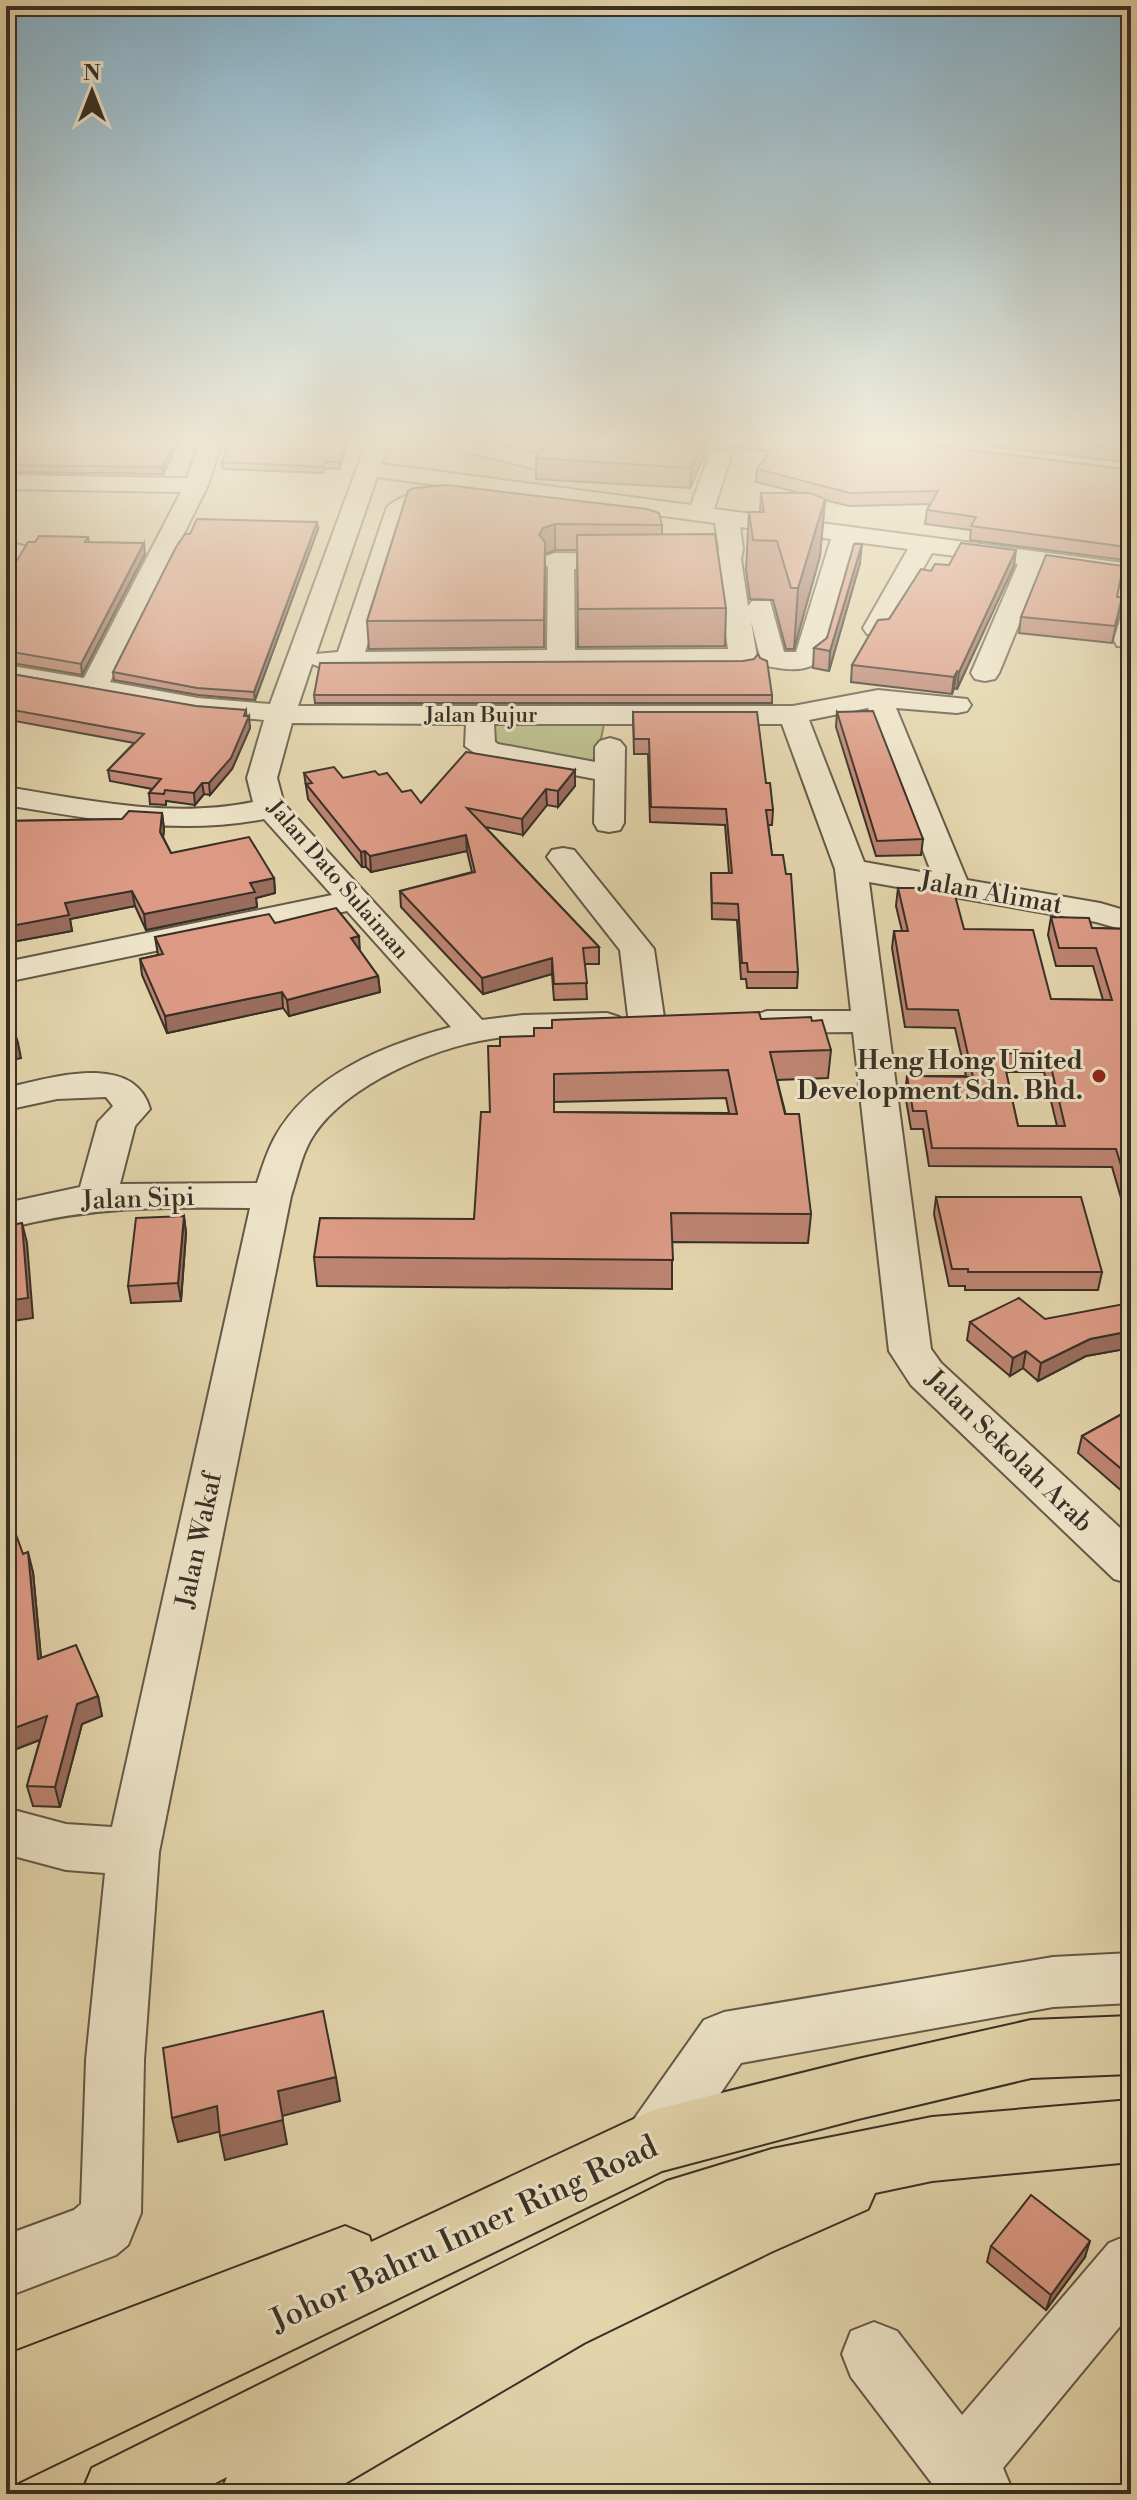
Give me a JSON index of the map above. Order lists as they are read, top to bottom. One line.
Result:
{"streets":{"highway":["Johor Bahru Inner Ring Road"],"street":["Jalan Bujur","Jalan Dato Sulaiman","Jalan Alimat","Jalan Sipi","Jalan Sekolah Arab","Jalan Wakaf"]},"crossings":[["Jalan Bujur","Jalan Dato Sulaiman"],["Jalan Bujur","Jalan Sekolah Arab"],["Jalan Dato Sulaiman","Jalan Wakaf"],["Jalan Alimat","Jalan Sekolah Arab"],["Jalan Sipi","Jalan Wakaf"],["Jalan Sekolah Arab","Jalan Wakaf"]],"places":["Heng Hong United Development Sdn. Bhd."],"north":"top"}
